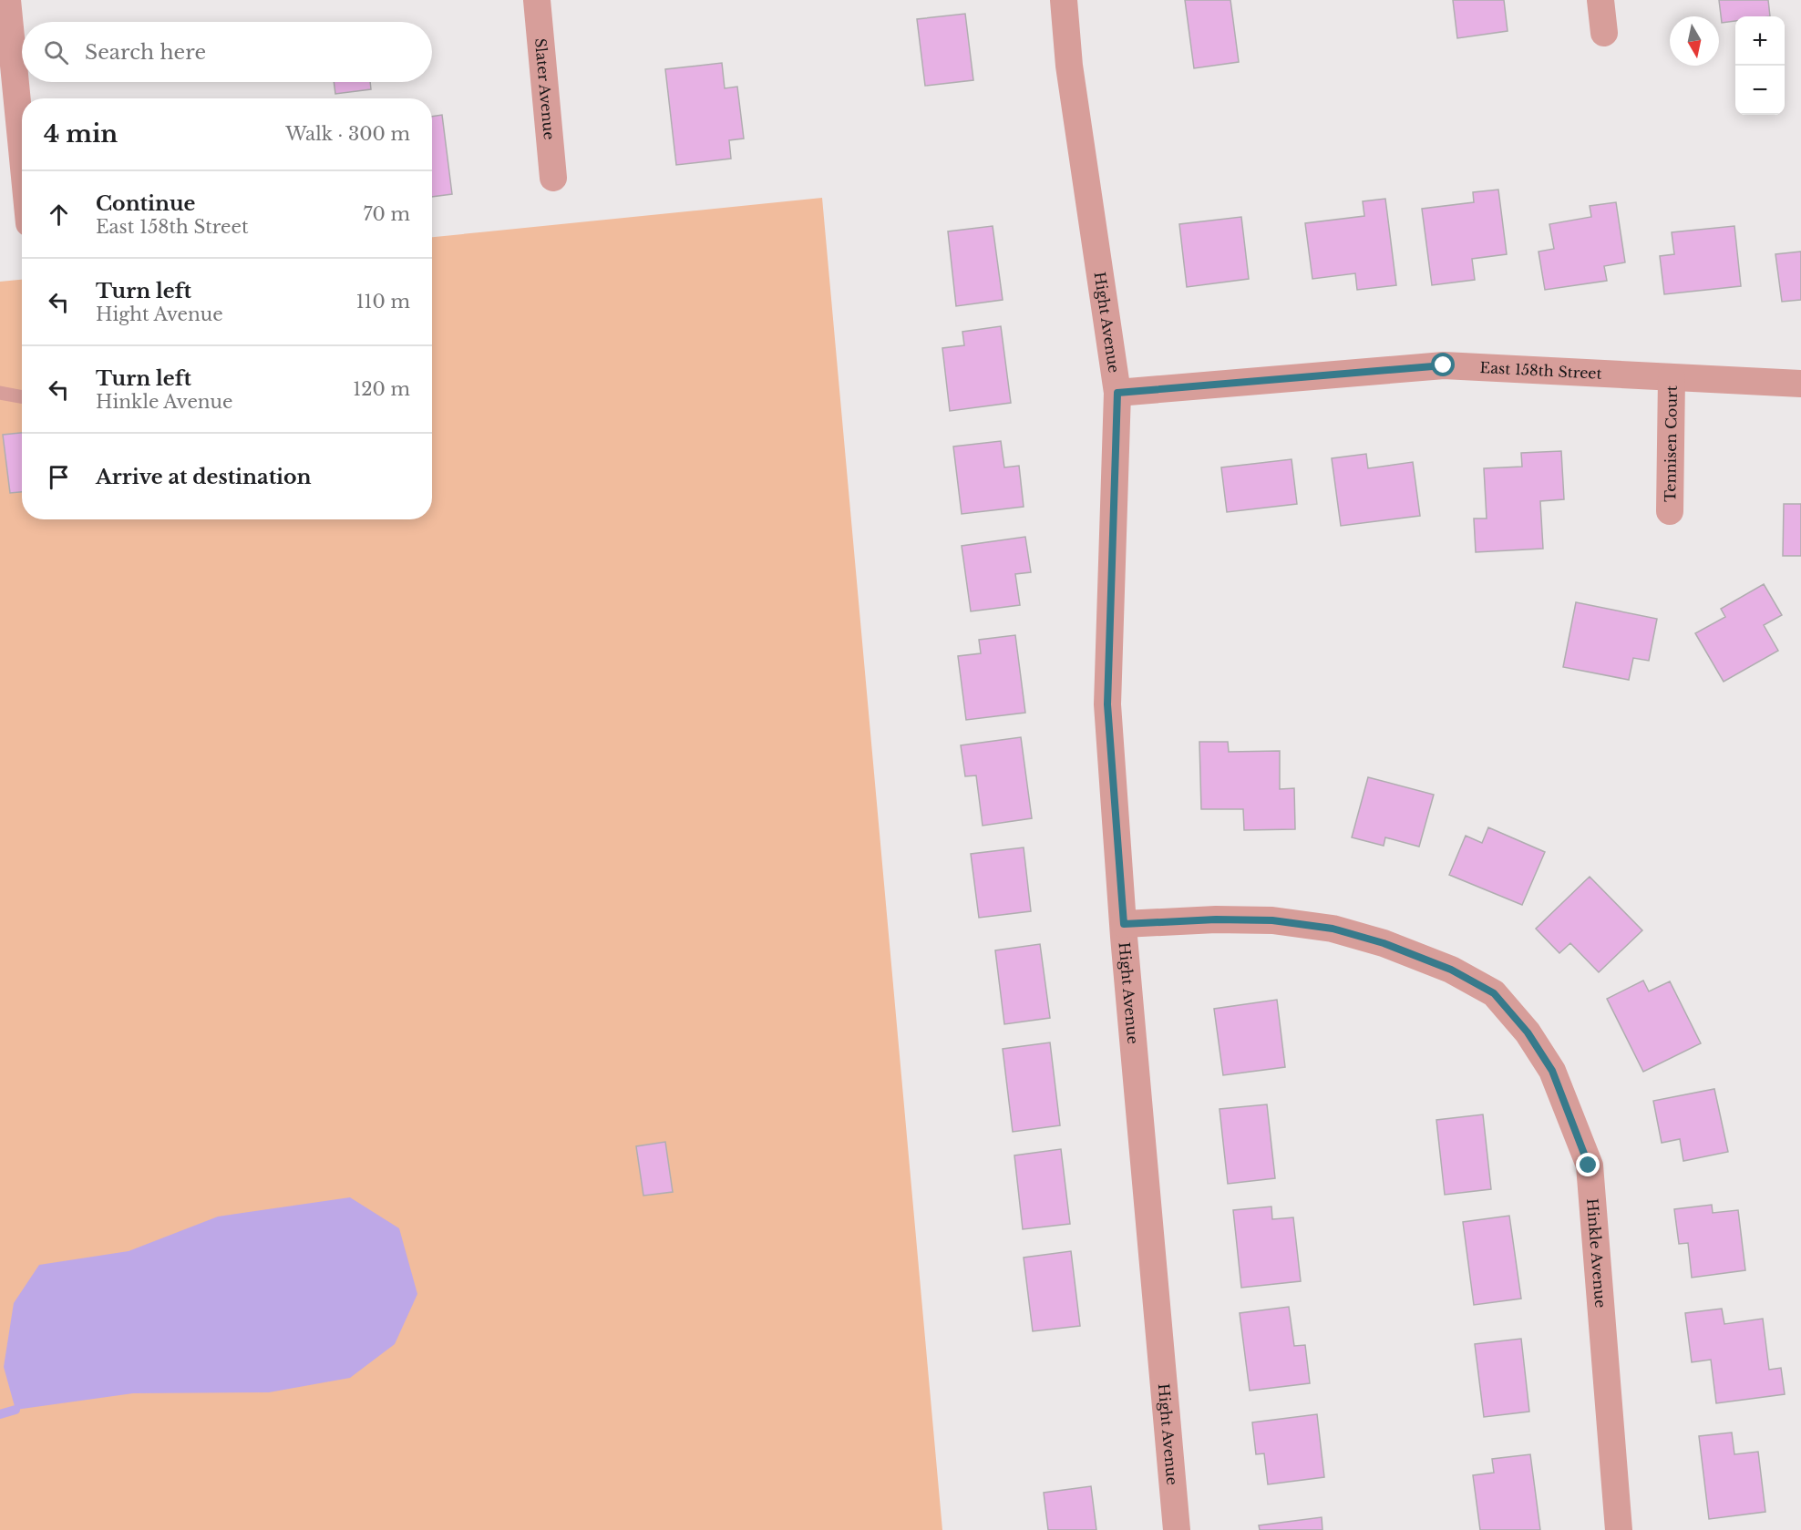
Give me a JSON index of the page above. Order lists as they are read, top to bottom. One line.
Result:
{"streets":{"street":["Slater Avenue","Hight Avenue","East 158th Street","Tennisen Court","Hinkle Avenue"]},"crossings":[["Hight Avenue","East 158th Street"],["Hight Avenue","Hinkle Avenue"],["East 158th Street","Tennisen Court"]],"north":"bottom","page":{"map_buttons":["+","−"],"search":"Search here","heading":["4 min","Walk · 300 m"],"list":[["Continue","East 158th Street","70 m"],["Turn left","Hight Avenue","110 m"],["Turn left","Hinkle Avenue","120 m"],"Arrive at destination"]}}
